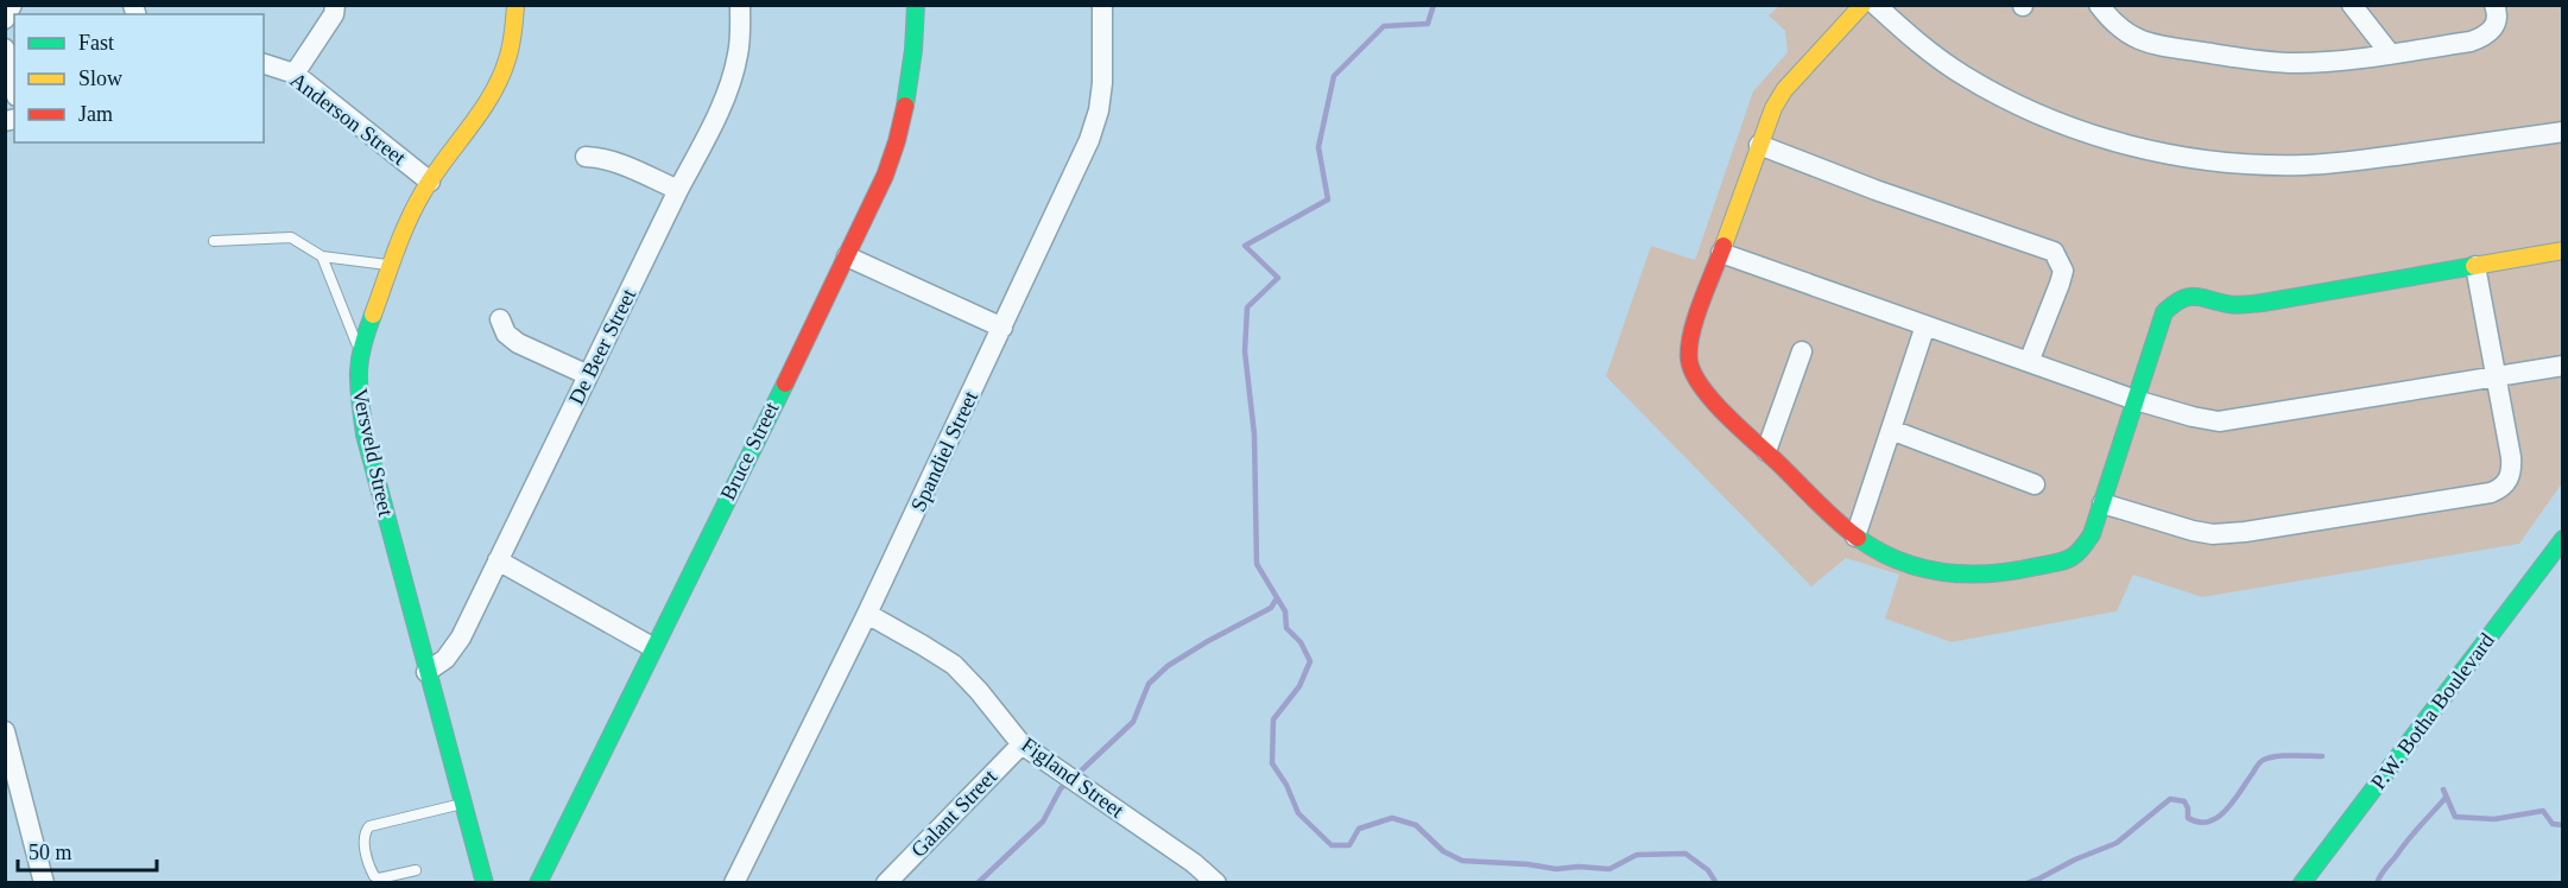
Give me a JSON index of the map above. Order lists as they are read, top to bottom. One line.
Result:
{"streets":{"street":["Anderson Street","De Beer Street","Bruce Street","Spandiel Street","Versveld Street","P.W. Botha Boulevard","Figland Street","Galant Street"]},"crossings":[["Anderson Street","Versveld Street"],["De Beer Street","Versveld Street"],["Spandiel Street","Figland Street"],["Figland Street","Galant Street"]],"legend":["Fast","Slow","Jam"],"scale_bar":"50 m"}
